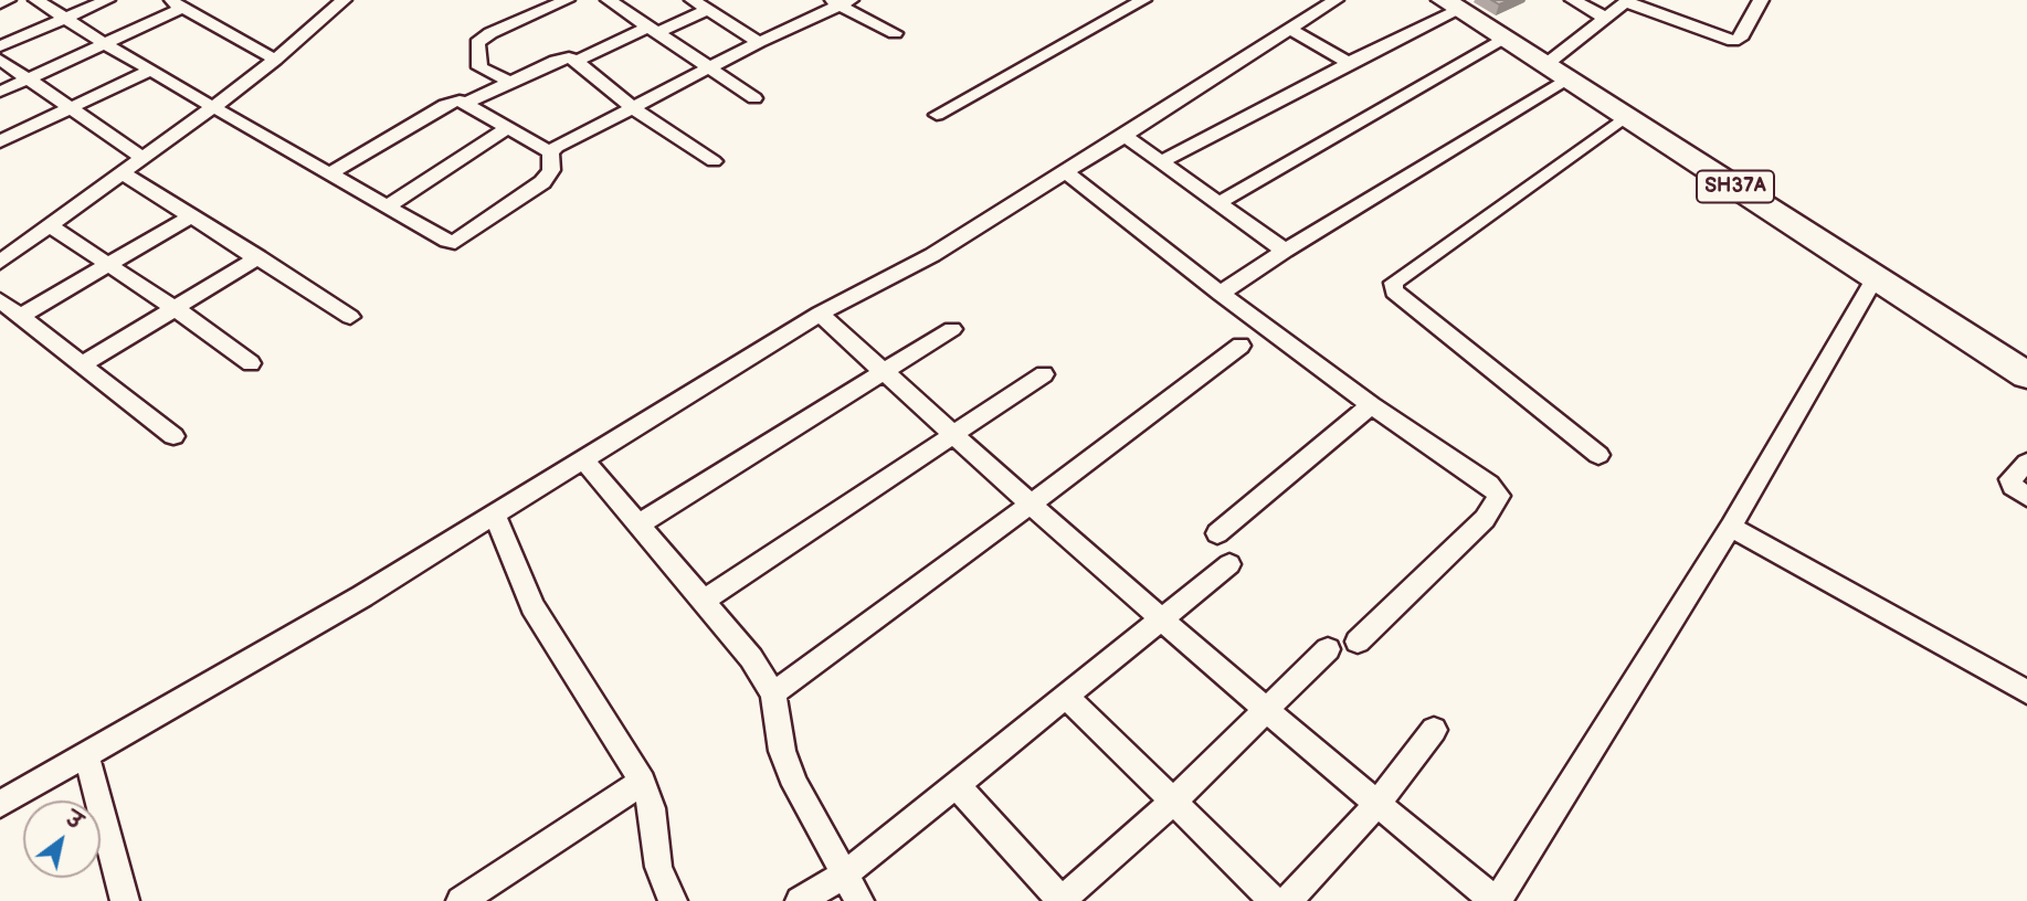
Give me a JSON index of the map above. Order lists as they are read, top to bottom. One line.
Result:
{"streets":{"main road":["SH37A"]},"north":"top right"}
